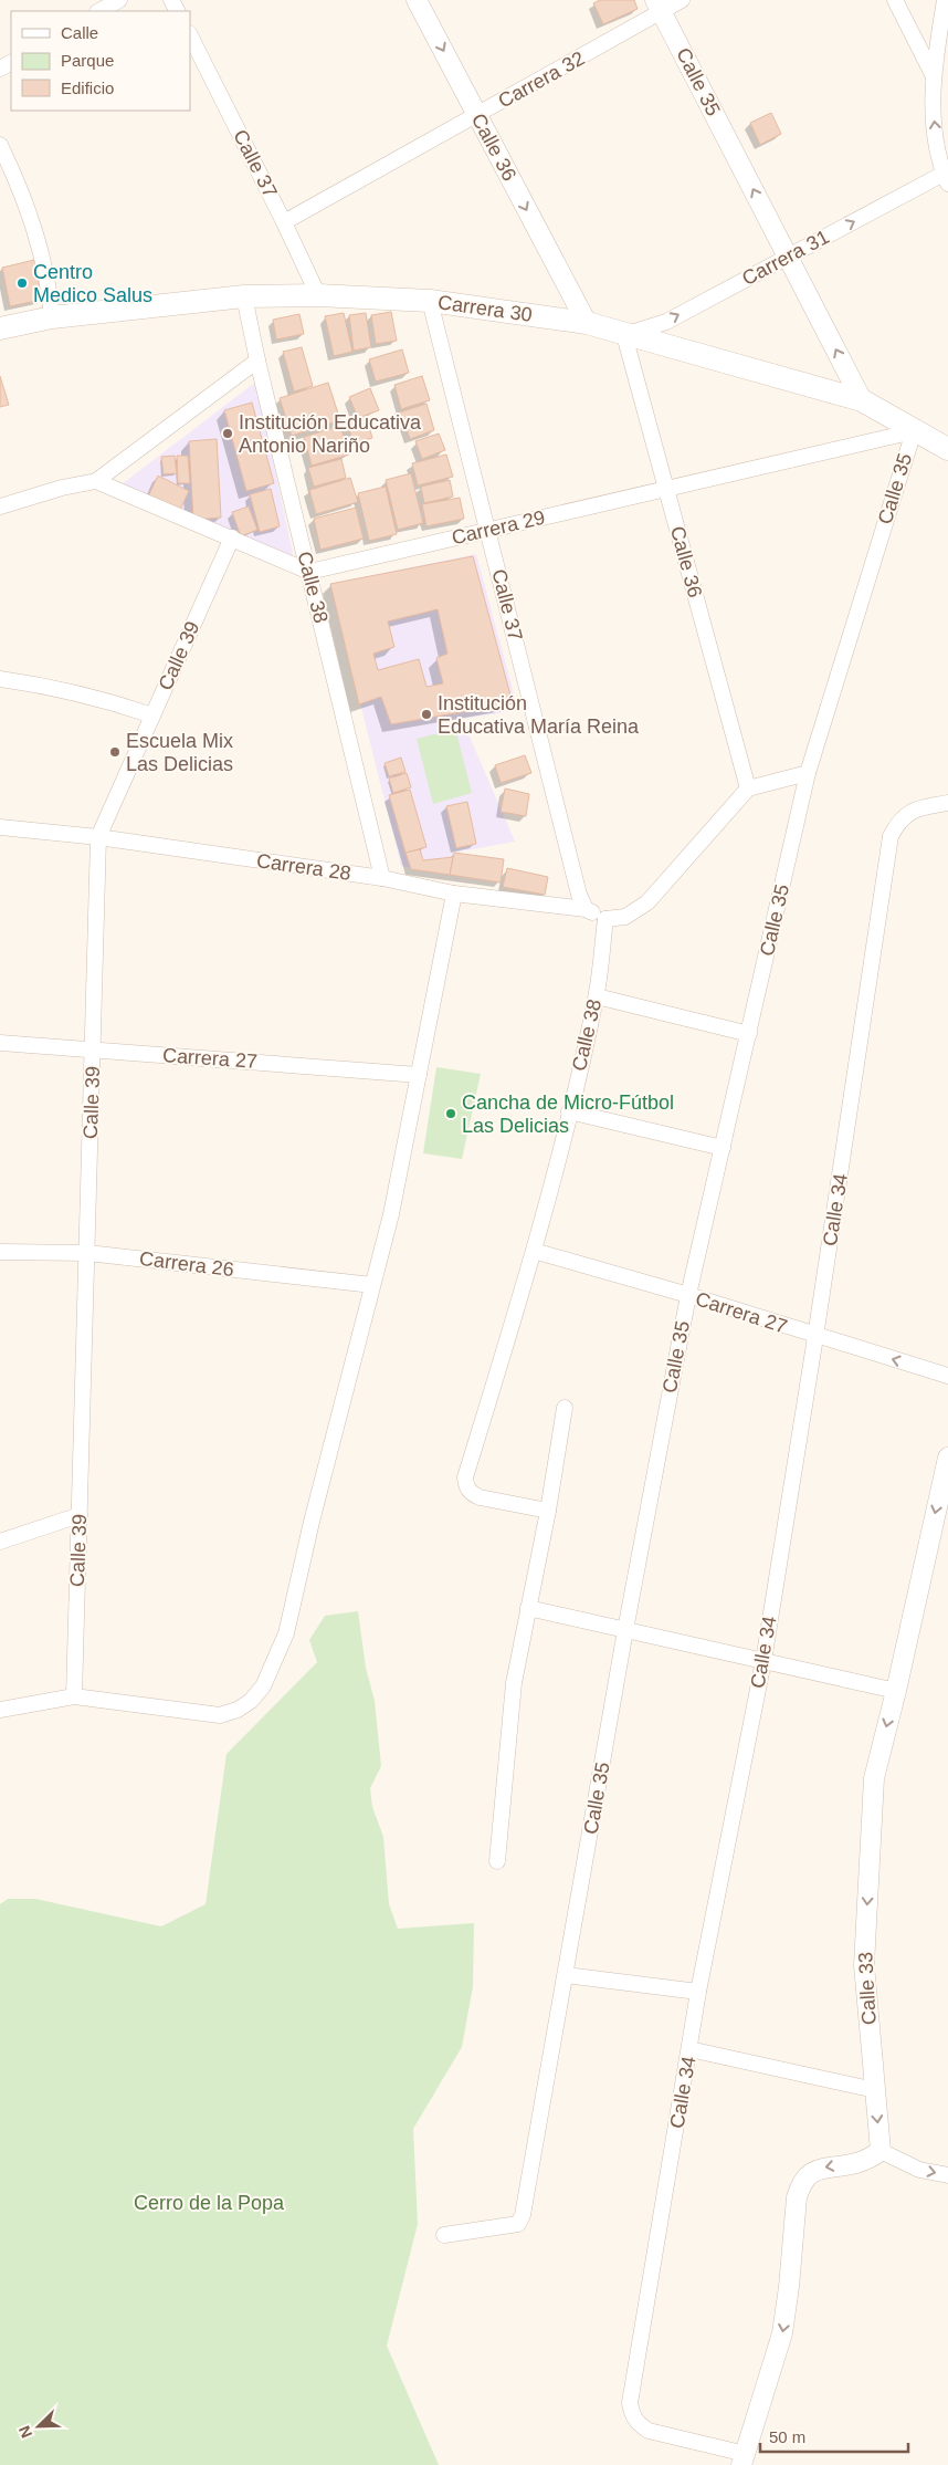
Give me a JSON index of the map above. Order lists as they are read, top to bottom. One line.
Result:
{"streets":{"main road":["Carrera 30"],"street":["Carrera 32","Calle 35","Calle 36","Calle 37","Carrera 31","Carrera 29","Calle 38","Calle 39","Carrera 28","Carrera 27","Calle 34","Carrera 26","Calle 33"]},"crossings":[["Carrera 32","Calle 35"],["Carrera 32","Calle 36"],["Carrera 32","Calle 37"],["Calle 35","Carrera 31"],["Calle 35","Carrera 30"],["Calle 35","Carrera 29"],["Calle 35","Carrera 27"],["Calle 36","Carrera 31"],["Calle 36","Carrera 30"],["Calle 36","Carrera 29"],["Calle 37","Carrera 30"],["Calle 37","Carrera 29"],["Calle 37","Carrera 28"],["Carrera 31","Carrera 30"],["Carrera 30","Carrera 29"],["Carrera 30","Calle 38"],["Carrera 29","Calle 38"],["Calle 38","Carrera 28"],["Calle 38","Carrera 27"],["Calle 39","Carrera 28"],["Calle 39","Carrera 27"],["Calle 39","Carrera 26"],["Carrera 27","Calle 34"]],"one_way":["Calle 36","Carrera 31","Calle 33"],"parks":["Cerro de la Popa"],"places":["Centro Medico Salus","Institución Educativa Antonio Nariño","Institución Educativa María Reina","Escuela Mix Las Delicias","Cancha de Micro-Fútbol Las Delicias"],"legend":["Calle","Parque","Edificio"],"scale_bar":"50 m","north":"bottom left"}
